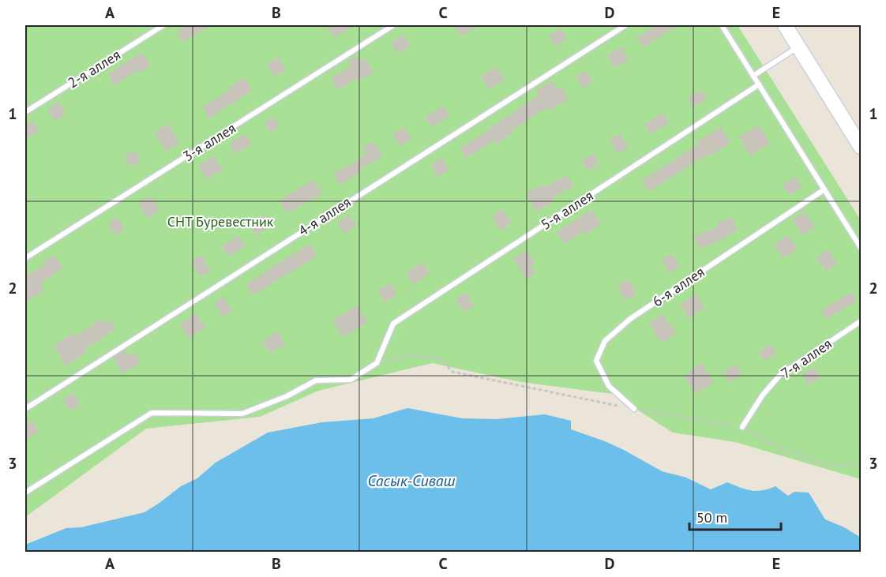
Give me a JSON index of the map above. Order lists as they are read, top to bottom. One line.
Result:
{"streets":{"lane":["2-я аллея","3-я аллея","5-я аллея","4-я аллея","6-я аллея","7-я аллея"]},"water":["Сасык-Сиваш"],"parks":["СНТ Буревестник"],"scale_bar":"50 m","grid":{"columns":["A","B","C","D","E"],"rows":["1","2","3"]}}
